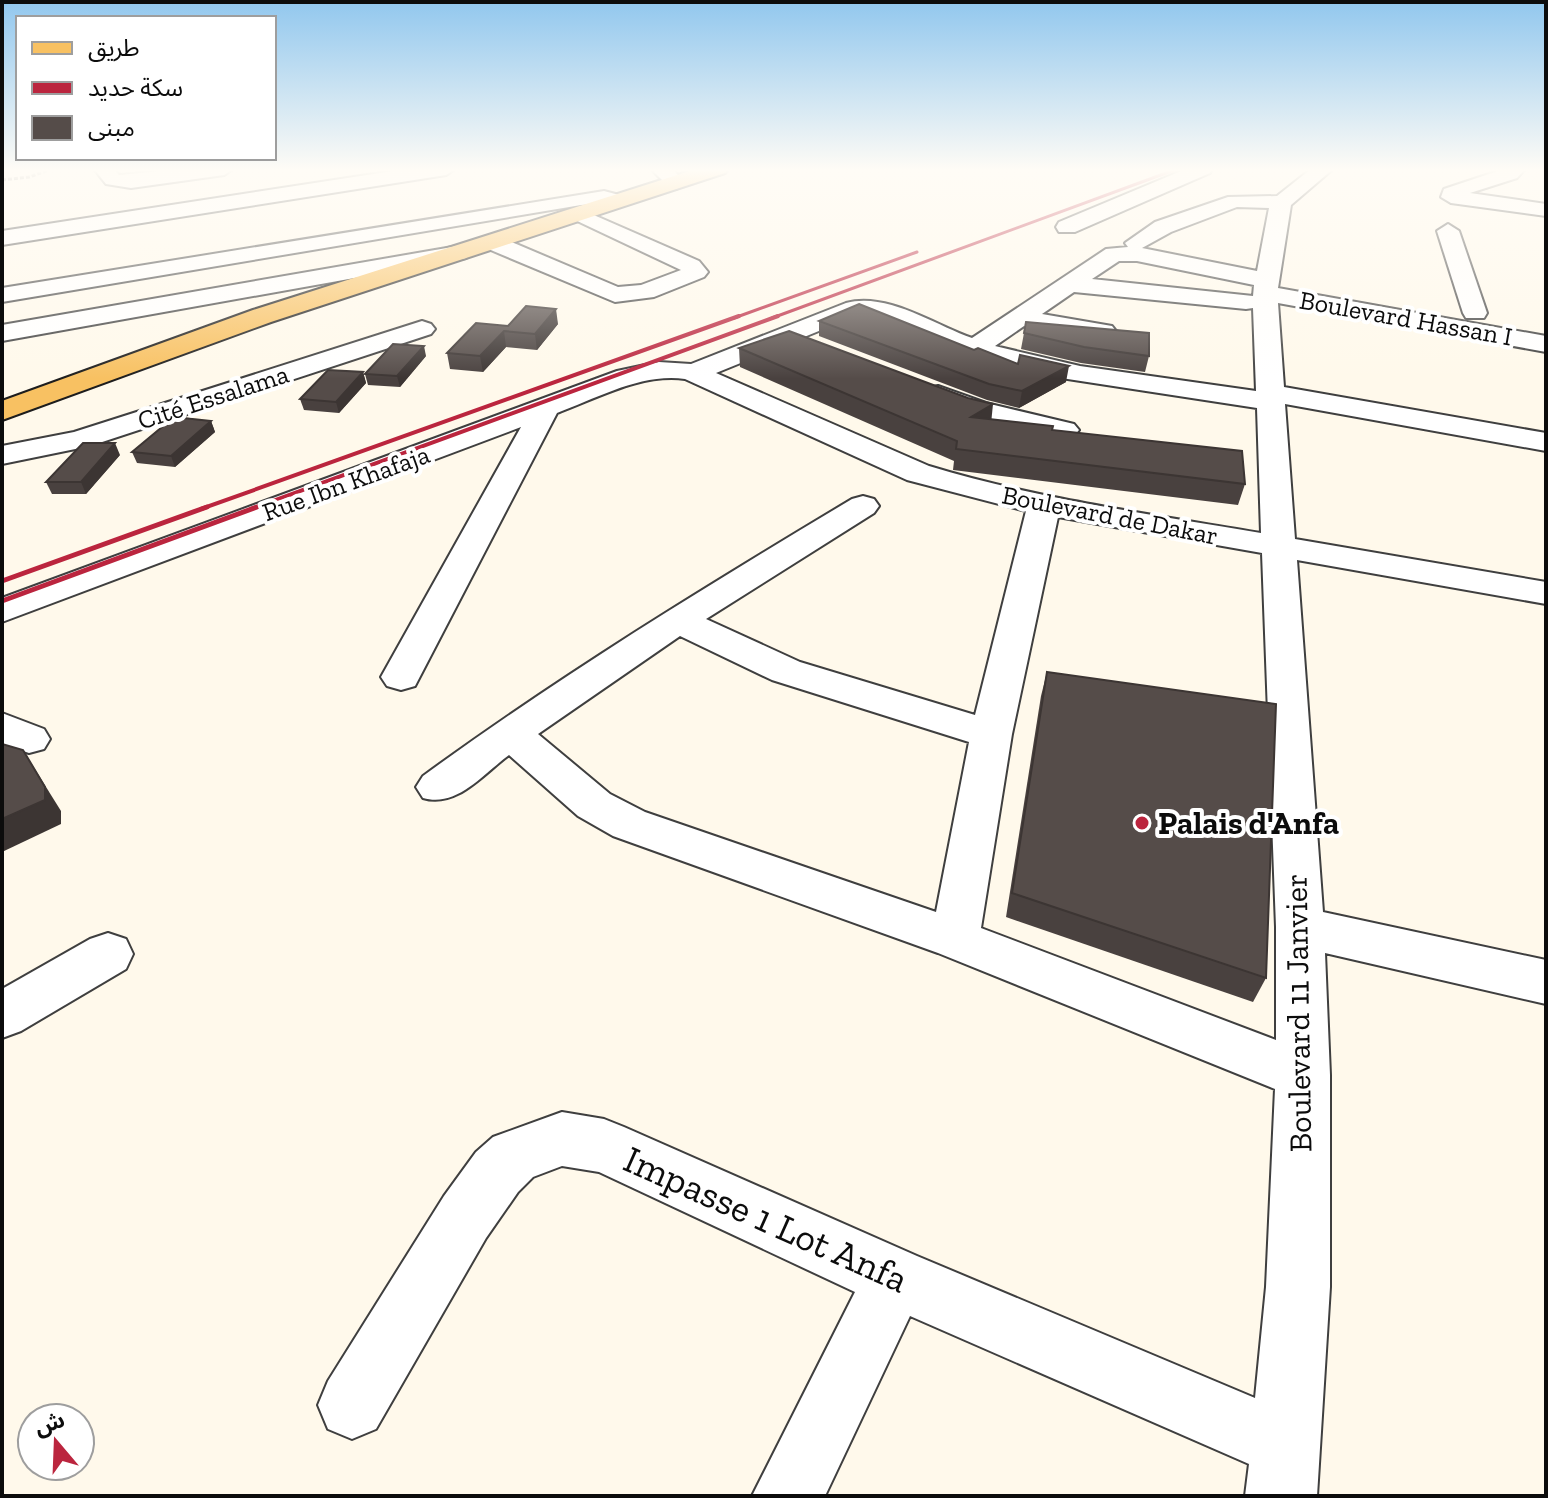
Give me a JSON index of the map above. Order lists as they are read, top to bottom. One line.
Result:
{"streets":{"street":["Boulevard Hassan I","Cité Essalama","Rue Ibn Khafaja","Boulevard de Dakar","Boulevard 11 Janvier","Impasse 1 Lot Anfa"]},"crossings":[["Boulevard Hassan I","Boulevard 11 Janvier"],["Rue Ibn Khafaja","Boulevard de Dakar"],["Boulevard de Dakar","Boulevard 11 Janvier"],["Boulevard 11 Janvier","Impasse 1 Lot Anfa"]],"places":["Palais d'Anfa"],"legend":["طريق","سكة حديد","مبنى"],"north":"top"}
